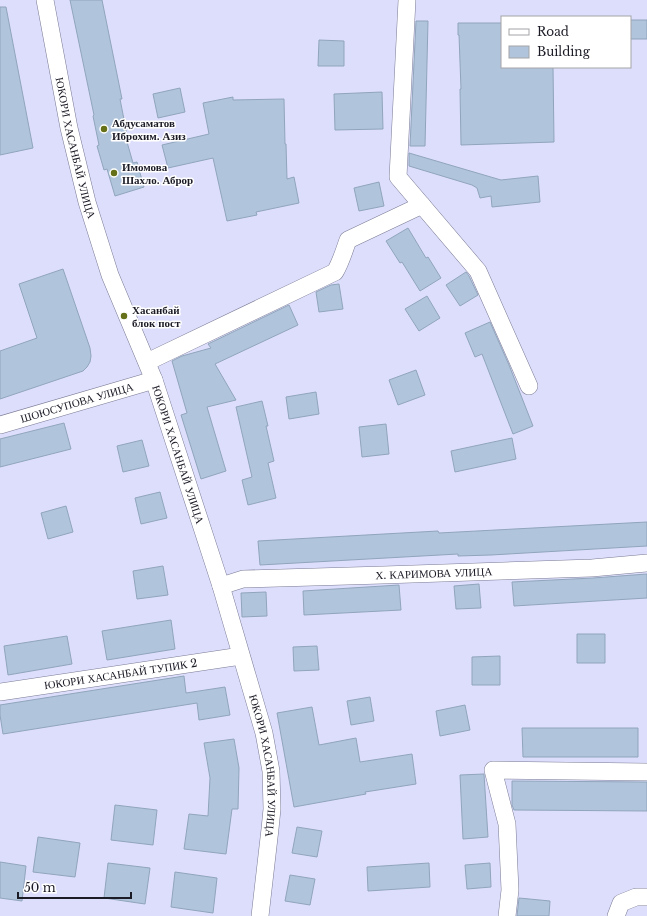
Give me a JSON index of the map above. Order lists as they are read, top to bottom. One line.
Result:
{"streets":{"street":["ЮКОРИ ХАСАНБАЙ УЛИЦА","ШОЮСУПОВА УЛИЦА","Х. КАРИМОВА УЛИЦА","ЮКОРИ ХАСАНБАЙ ТУПИК 2"]},"crossings":[["ЮКОРИ ХАСАНБАЙ УЛИЦА","ШОЮСУПОВА УЛИЦА"],["ЮКОРИ ХАСАНБАЙ УЛИЦА","Х. КАРИМОВА УЛИЦА"],["ЮКОРИ ХАСАНБАЙ УЛИЦА","ЮКОРИ ХАСАНБАЙ ТУПИК 2"]],"places":["Абдусаматов Иброхим. Азиз","Имомова Шахло. Аброр","Хасанбай блок пост"],"legend":["Road","Building"],"scale_bar":"50 m"}
